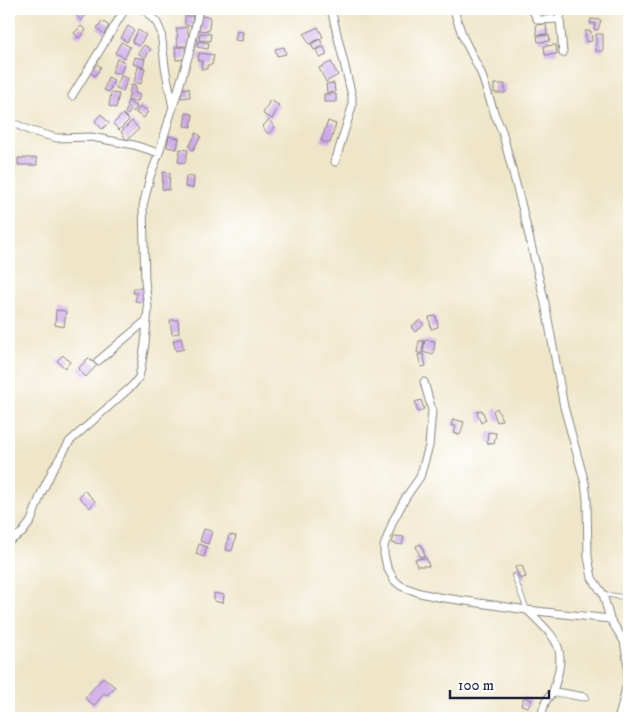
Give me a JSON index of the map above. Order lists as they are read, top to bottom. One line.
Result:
{"scale_bar":"100 m"}
